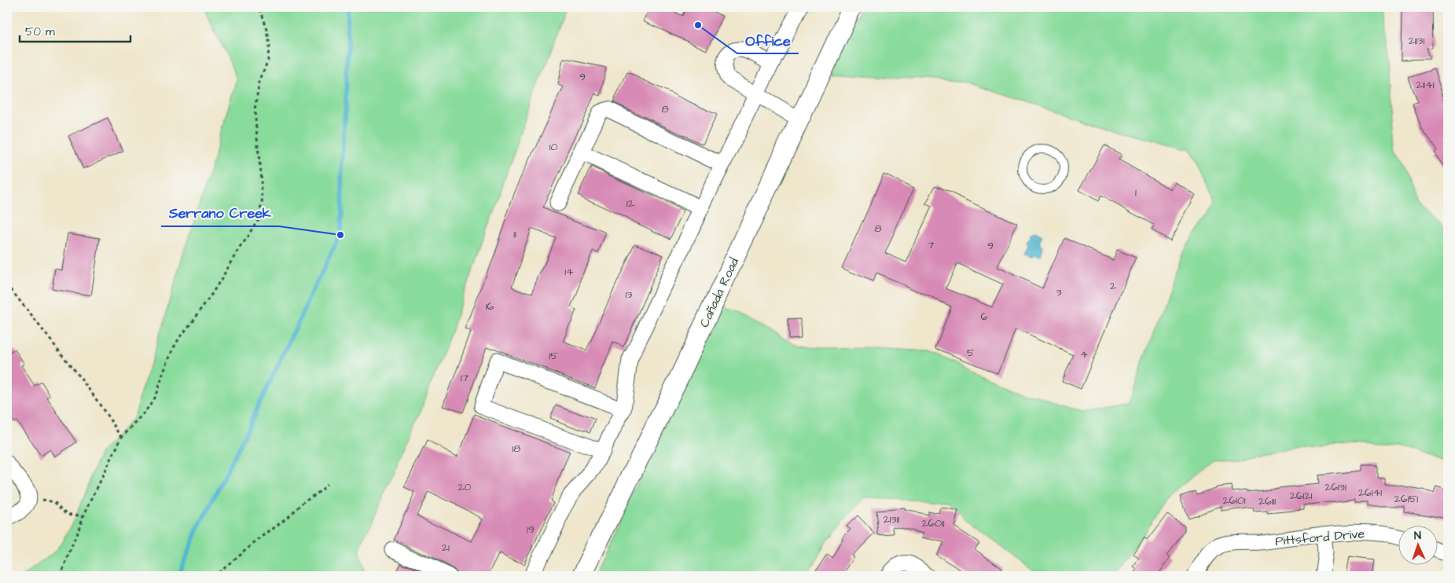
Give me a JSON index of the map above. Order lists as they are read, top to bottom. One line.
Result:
{"streets":{"street":["Cañada Road","Pittsford Drive"]},"places":["Office","Serrano Creek"],"house_numbers":["21131","9","21141","8","10","1","12","8","11","7","9","14","2","3","13","16","6","5","4","15","17","18","20","26131","26141","26121","26151","26101","26111","21311","26011","19","21"],"scale_bar":"50 m","north":"top"}
